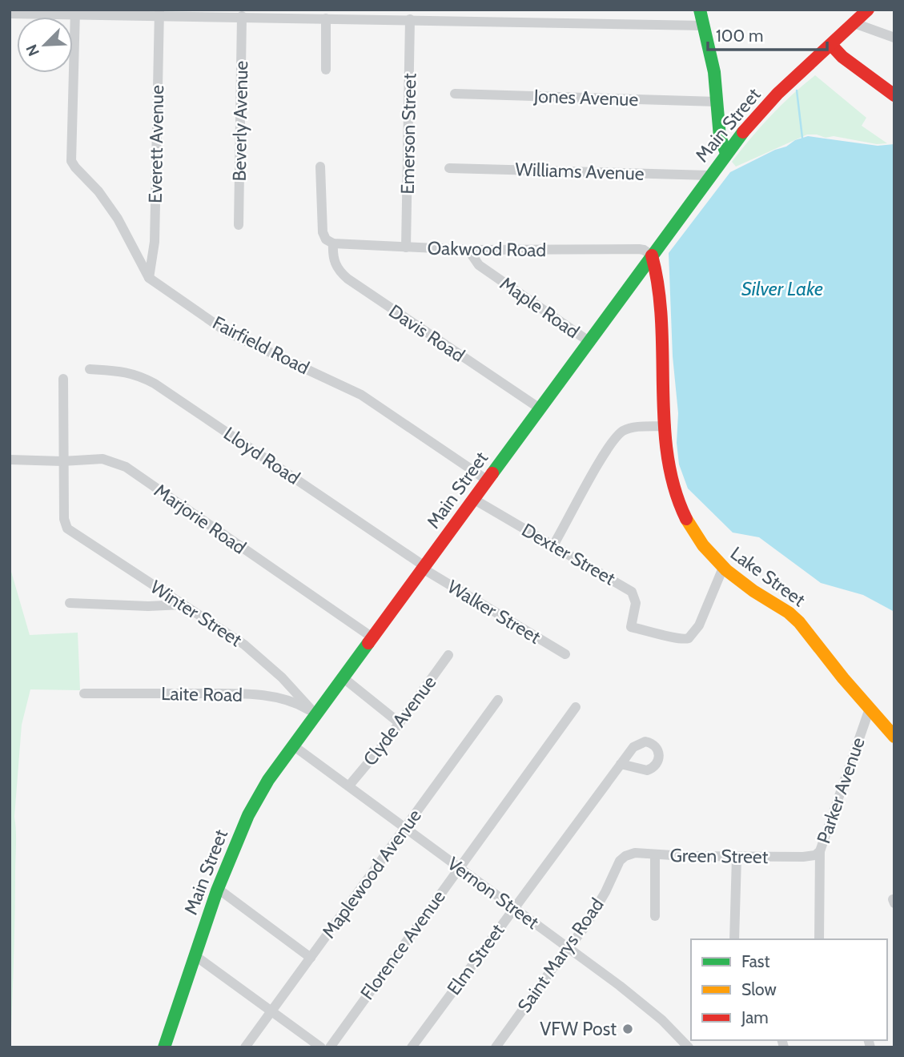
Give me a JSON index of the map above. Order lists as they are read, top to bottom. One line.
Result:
{"streets":{"main road":["Main Street","Lake Street"],"street":["Jones Avenue","Beverly Avenue","Emerson Street","Everett Avenue","Williams Avenue","Oakwood Road","Maple Road","Davis Road","Fairfield Road","Lloyd Road","Marjorie Road","Dexter Street","Walker Street","Winter Street","Laite Road","Clyde Avenue","Parker Avenue","Green Street","Maplewood Avenue","Vernon Street","Florence Avenue","Saint Marys Road","Elm Street"]},"crossings":[["Main Street","Williams Avenue"],["Main Street","Oakwood Road"],["Main Street","Maple Road"],["Main Street","Davis Road"],["Main Street","Fairfield Road"],["Main Street","Lloyd Road"],["Main Street","Marjorie Road"],["Main Street","Dexter Street"],["Main Street","Lake Street"],["Main Street","Walker Street"],["Main Street","Winter Street"],["Main Street","Laite Road"],["Main Street","Vernon Street"],["Emerson Street","Oakwood Road"],["Everett Avenue","Fairfield Road"],["Oakwood Road","Maple Road"],["Oakwood Road","Davis Road"],["Oakwood Road","Lake Street"],["Lloyd Road","Walker Street"],["Marjorie Road","Winter Street"],["Dexter Street","Lake Street"],["Lake Street","Parker Avenue"],["Winter Street","Laite Road"],["Clyde Avenue","Vernon Street"],["Parker Avenue","Green Street"],["Green Street","Saint Marys Road"],["Maplewood Avenue","Vernon Street"],["Vernon Street","Florence Avenue"],["Vernon Street","Saint Marys Road"],["Vernon Street","Elm Street"]],"water":["Silver Lake"],"places":["VFW Post"],"legend":["Fast","Slow","Jam"],"scale_bar":"100 m","north":"bottom left"}
